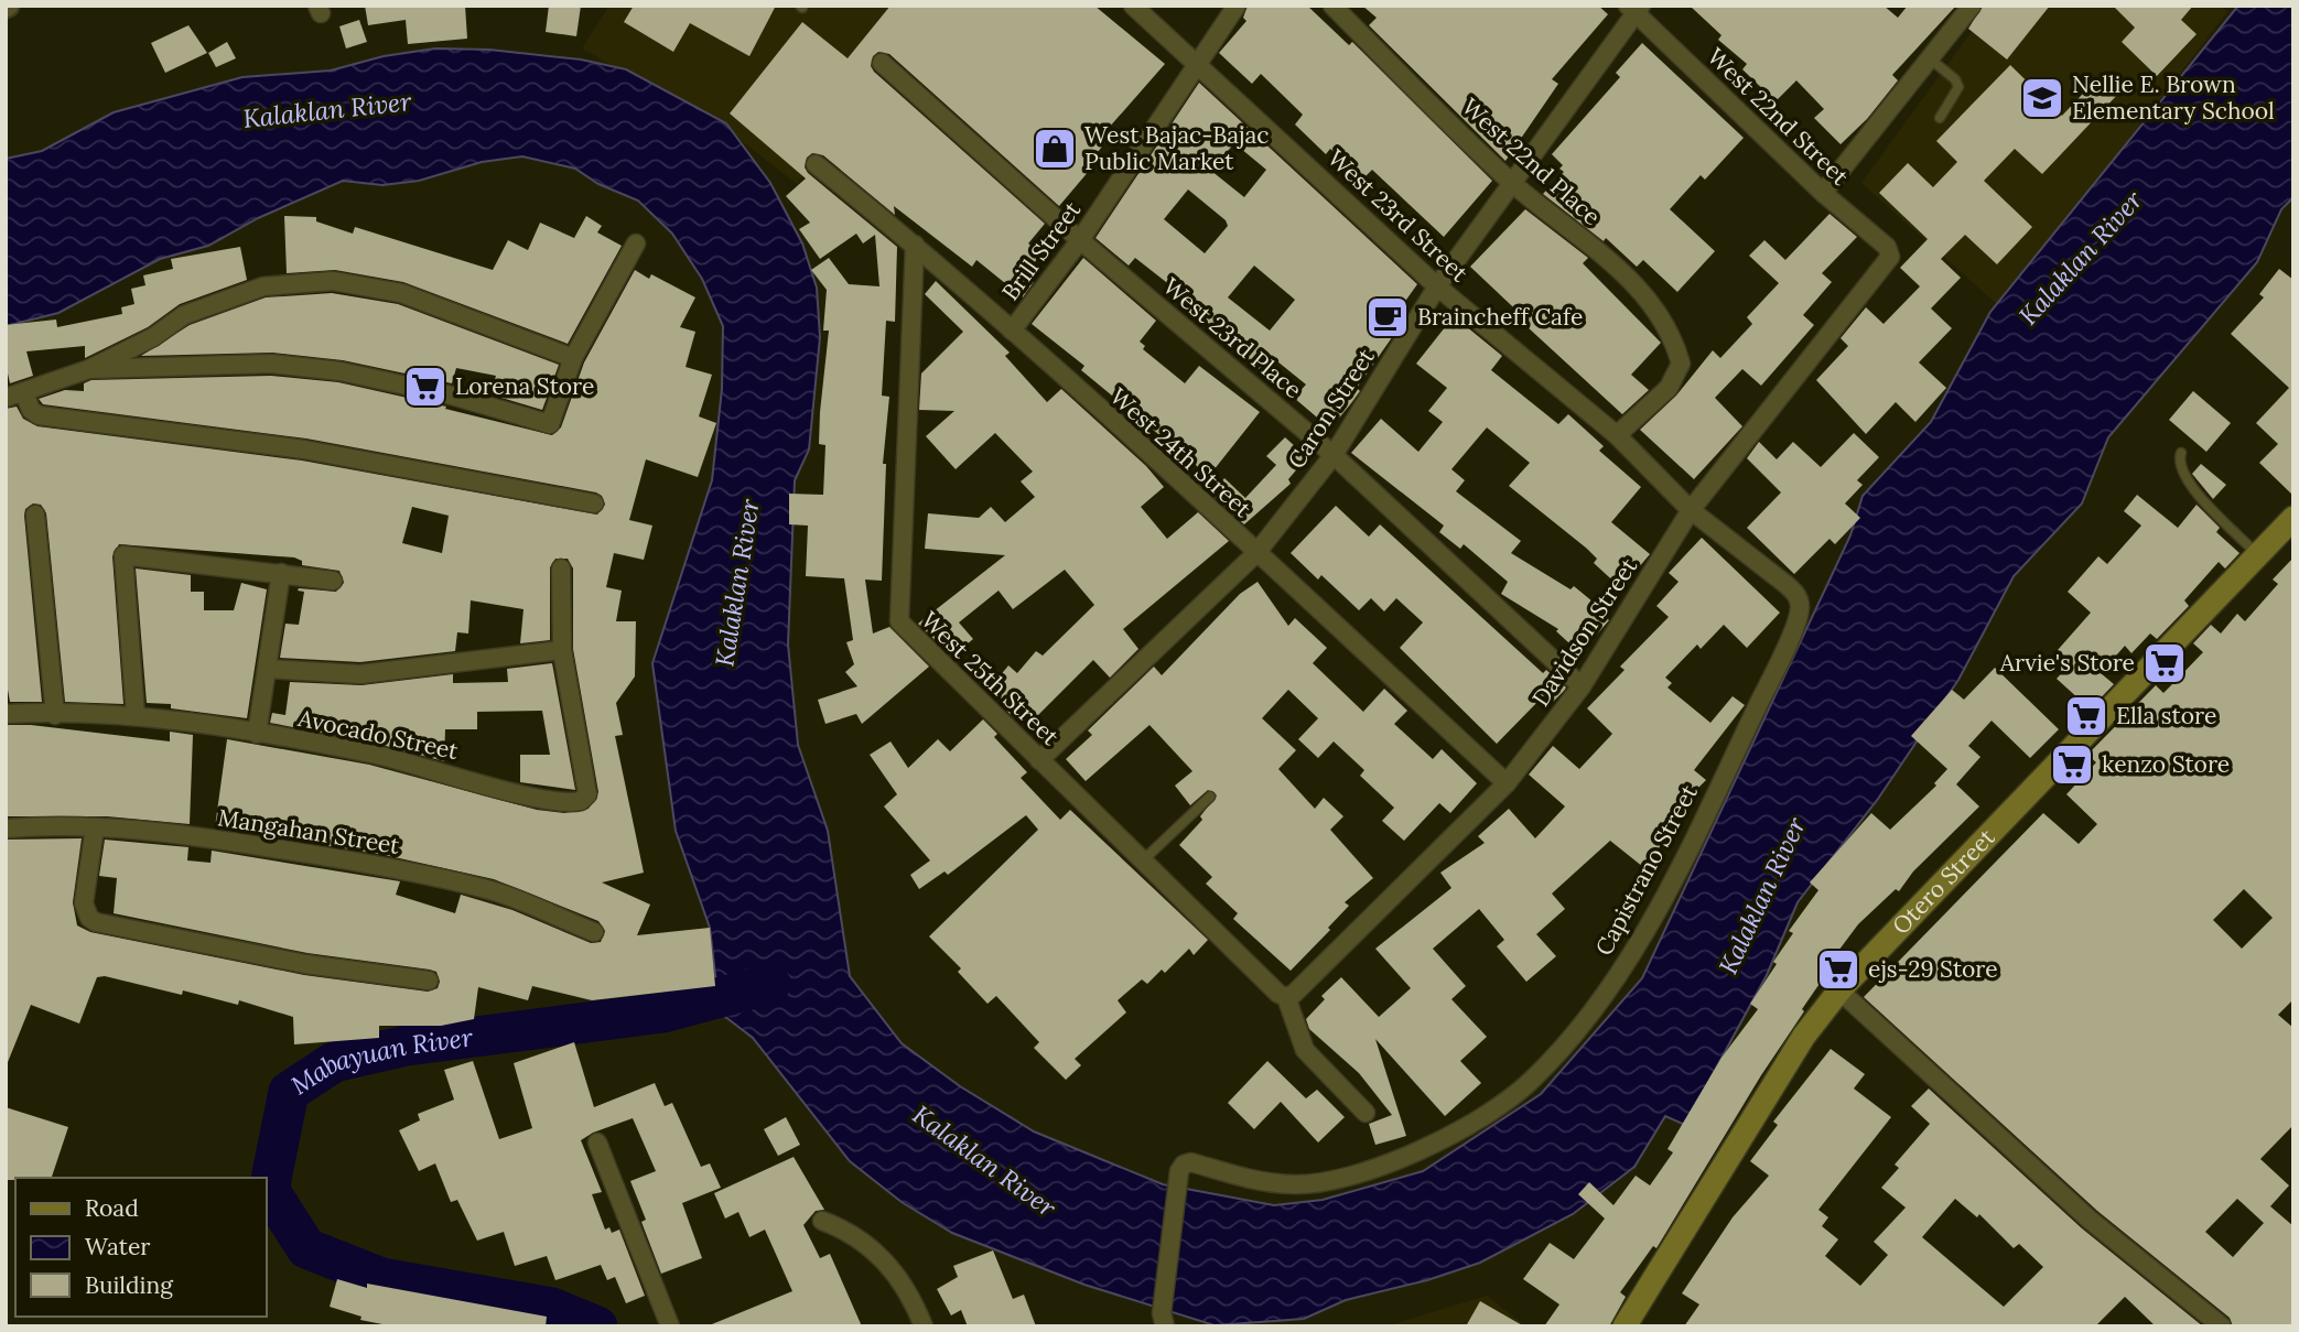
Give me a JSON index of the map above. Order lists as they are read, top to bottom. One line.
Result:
{"streets":{"main road":["Otero Street"],"street":["West 22nd Street","West 22nd Place","West 23rd Street","Brill Street","West 23rd Place","Caron Street","West 24th Street","Davidson Street","West 25th Street","Avocado Street","Mangahan Street","Capistrano Street"]},"crossings":[["West 22nd Street","Caron Street"],["West 22nd Street","Davidson Street"],["West 22nd Place","West 23rd Street"],["West 22nd Place","Caron Street"],["West 23rd Street","Brill Street"],["West 23rd Street","Caron Street"],["West 23rd Street","Davidson Street"],["West 23rd Street","Capistrano Street"],["Brill Street","West 23rd Place"],["Brill Street","West 24th Street"],["West 23rd Place","Caron Street"],["West 23rd Place","Davidson Street"],["Caron Street","West 24th Street"],["Caron Street","West 25th Street"],["West 24th Street","Davidson Street"],["West 24th Street","West 25th Street"],["Davidson Street","West 25th Street"]],"water":["Kalaklan River","Mabayuan River"],"places":{"school or university":["Nellie E. Brown Elementary School"],"shop":["West Bajac-Bajac Public Market"],"cafe":["Braincheff Cafe"],"supermarket":["Lorena Store","Arvie's Store","Ella store","kenzo Store","ejs-29 Store"]},"legend":["Road","Water","Building"]}
